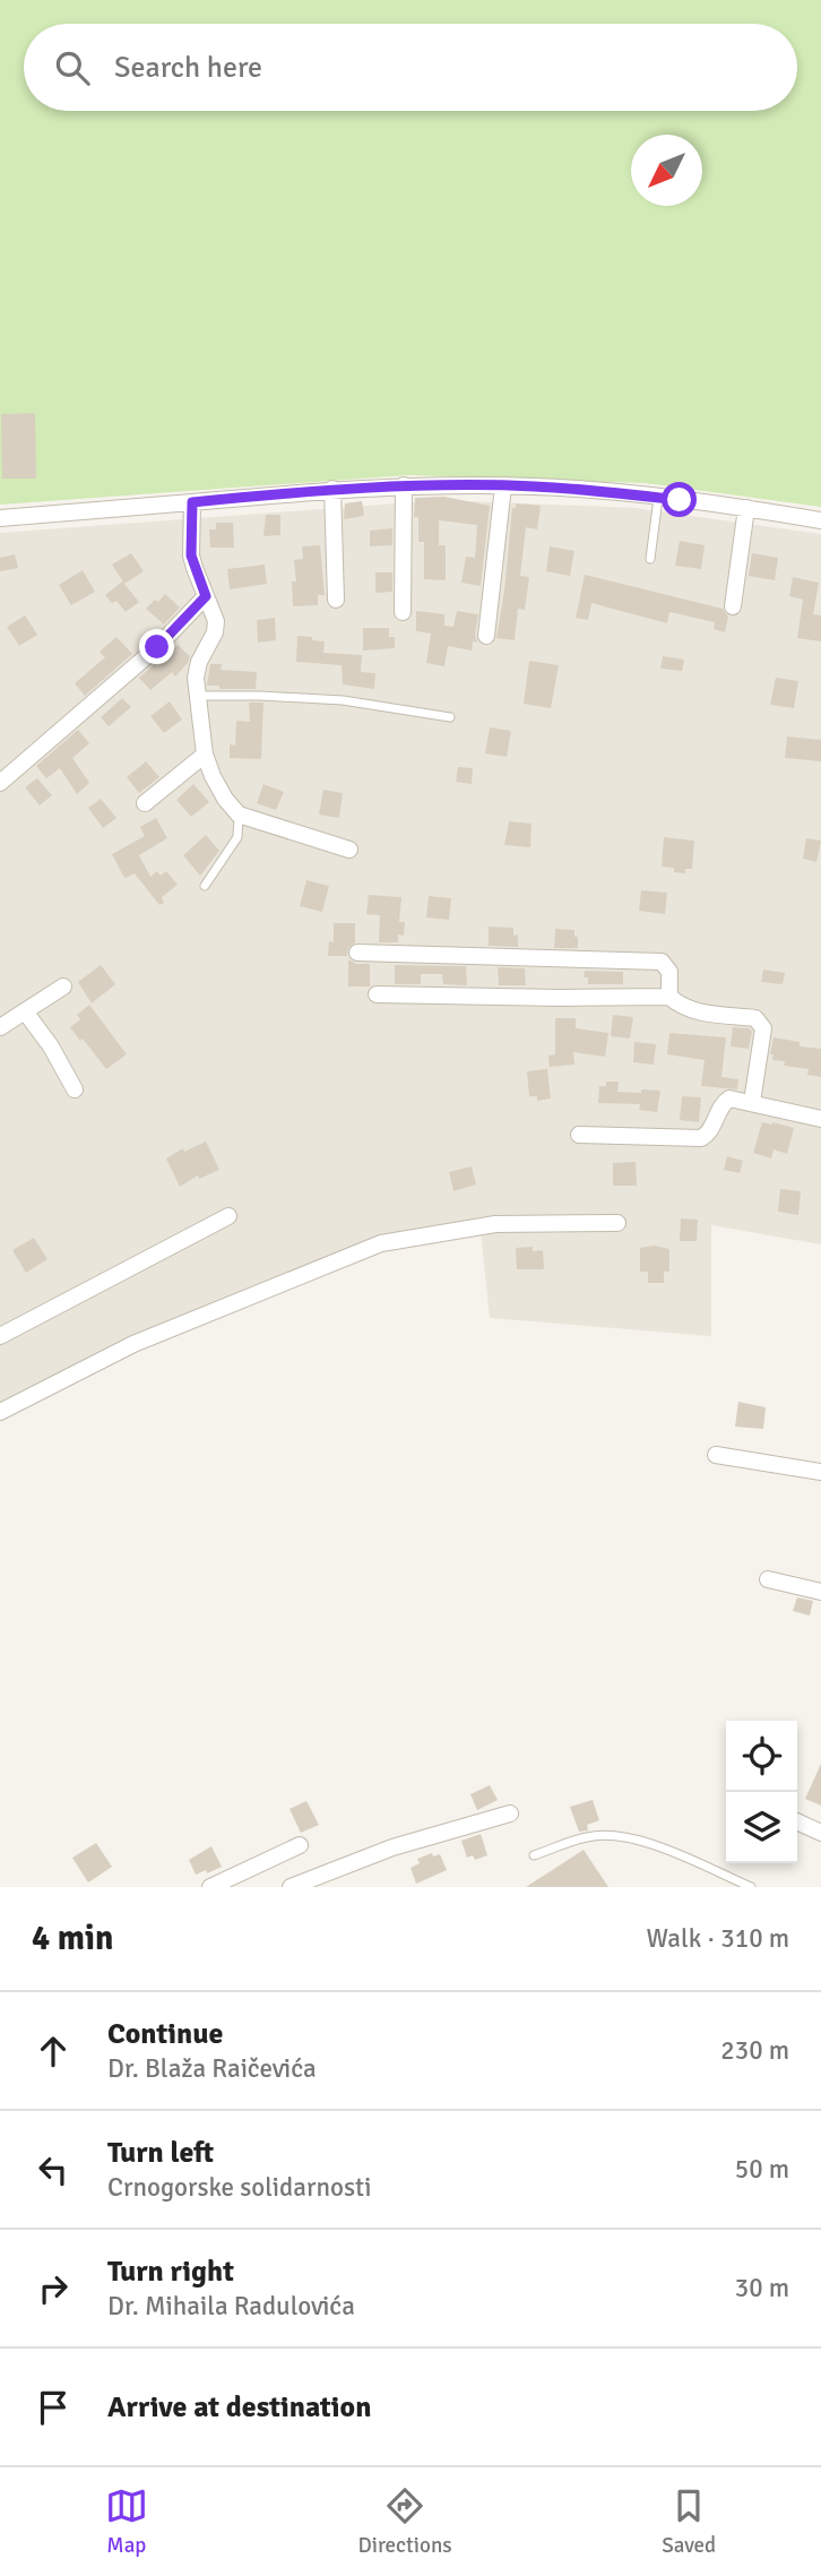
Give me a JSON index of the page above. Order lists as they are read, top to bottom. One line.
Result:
{"north":"bottom left","page":{"search":"Search here","heading":["4 min","Walk · 310 m"],"list":[["Continue","Dr. Blaža Raičevića","230 m"],["Turn left","Crnogorske solidarnosti","50 m"],["Turn right","Dr. Mihaila Radulovića","30 m"],"Arrive at destination"],"nav":["Map","Directions","Saved"]}}
